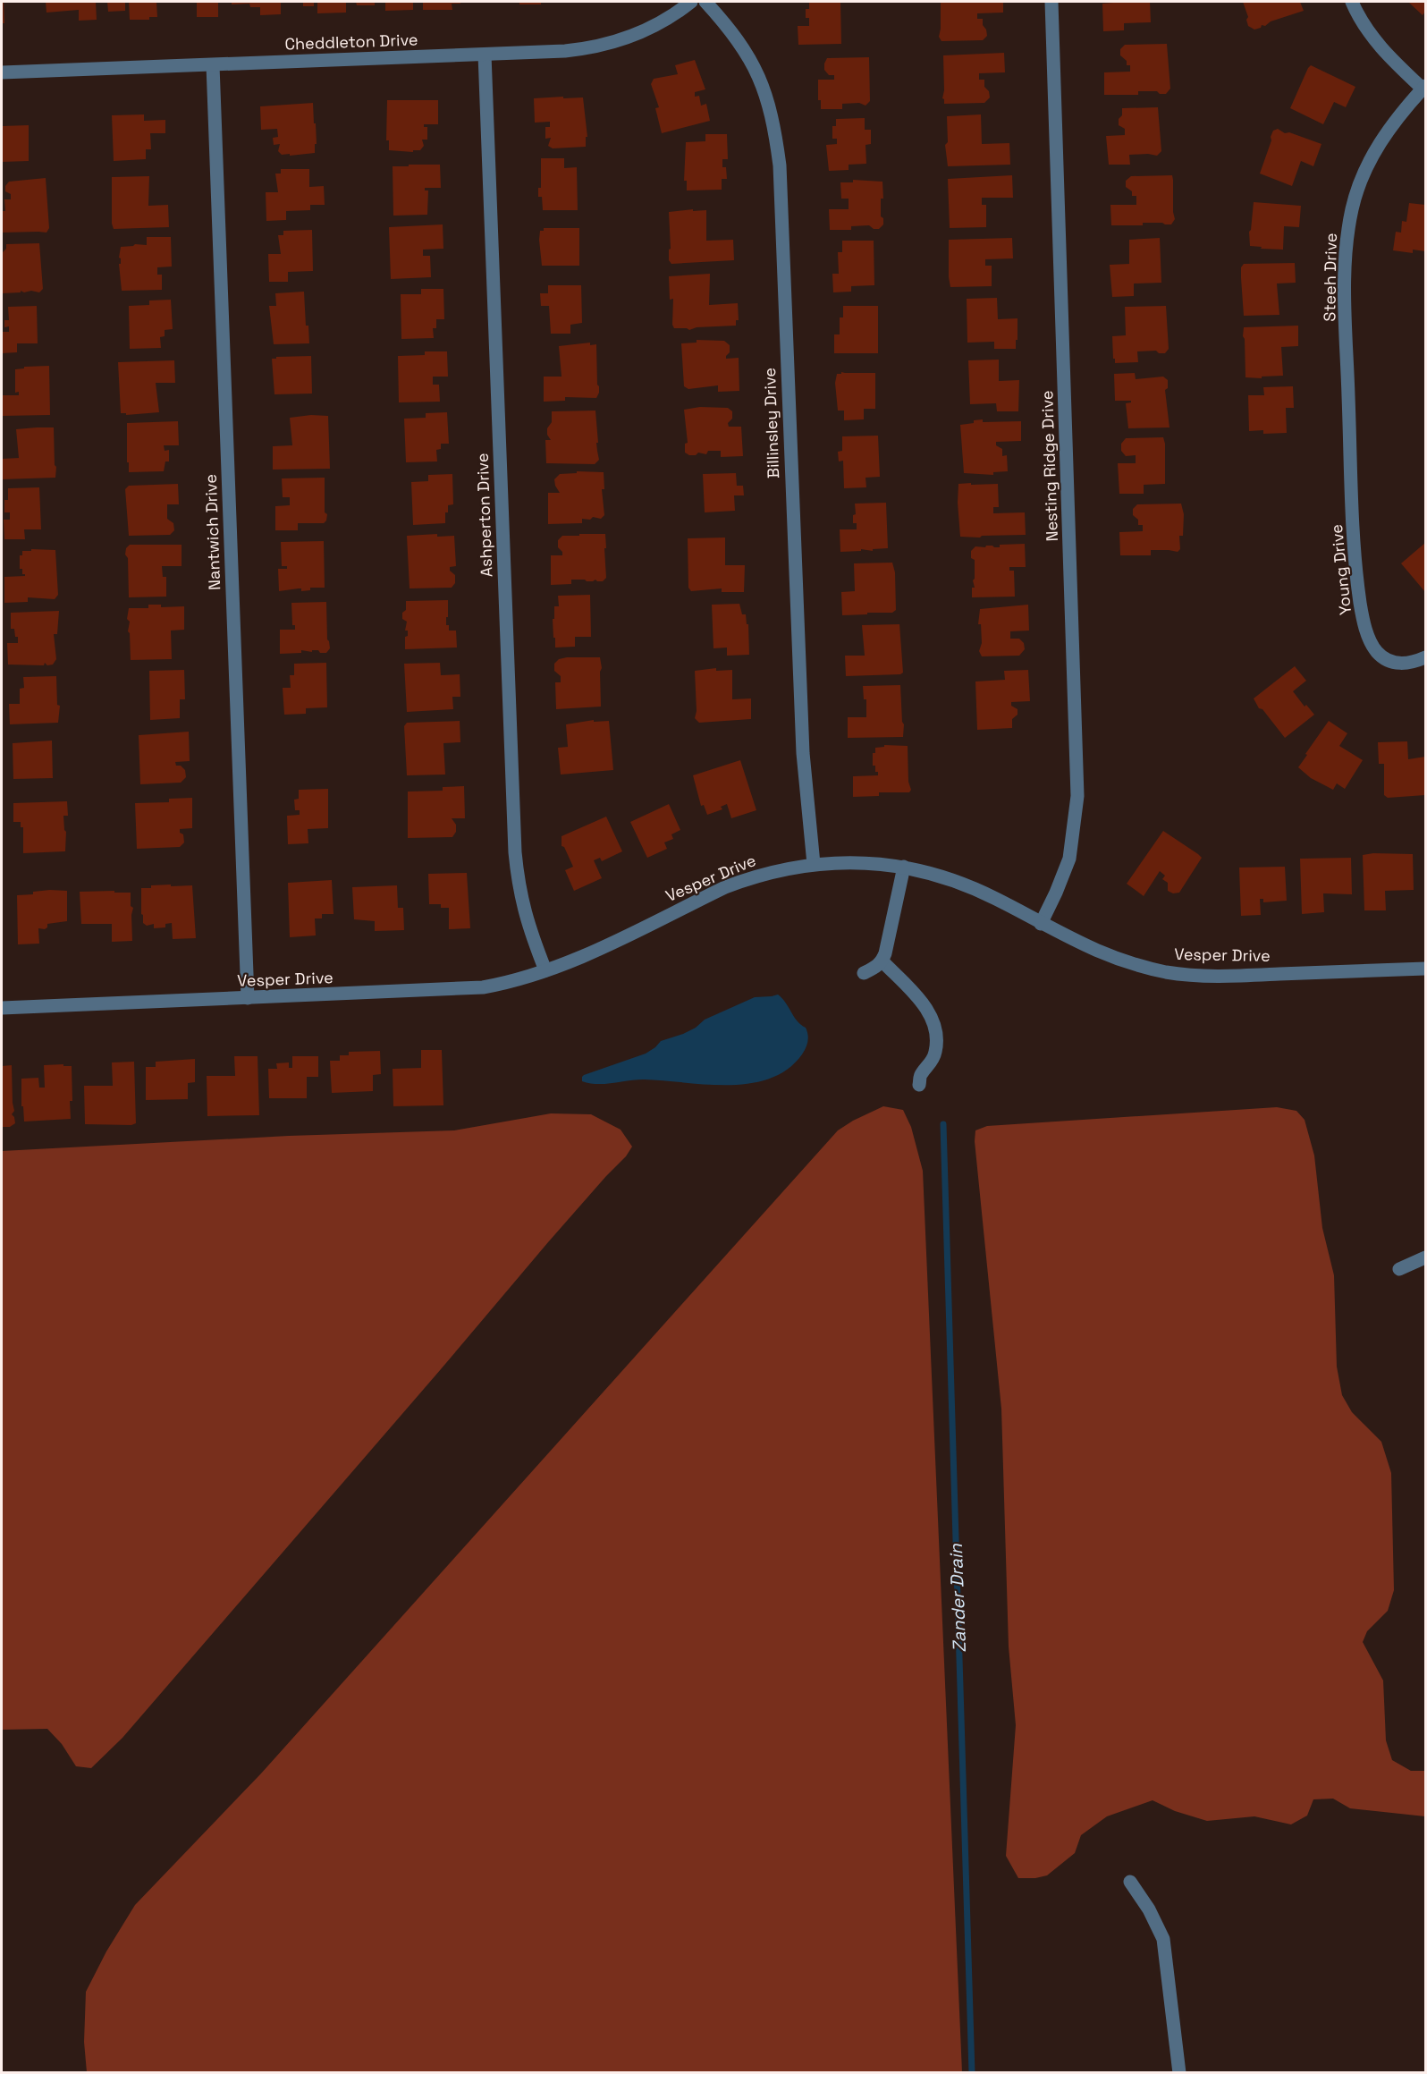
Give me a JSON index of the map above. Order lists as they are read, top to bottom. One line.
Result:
{"streets":{"street":["Cheddleton Drive","Steeh Drive","Billinsley Drive","Nesting Ridge Drive","Ashperton Drive","Nantwich Drive","Young Drive","Vesper Drive"]},"crossings":[["Cheddleton Drive","Ashperton Drive"],["Cheddleton Drive","Nantwich Drive"],["Steeh Drive","Young Drive"],["Billinsley Drive","Vesper Drive"],["Nesting Ridge Drive","Vesper Drive"],["Ashperton Drive","Vesper Drive"],["Nantwich Drive","Vesper Drive"]],"water":["Zander Drain"]}
